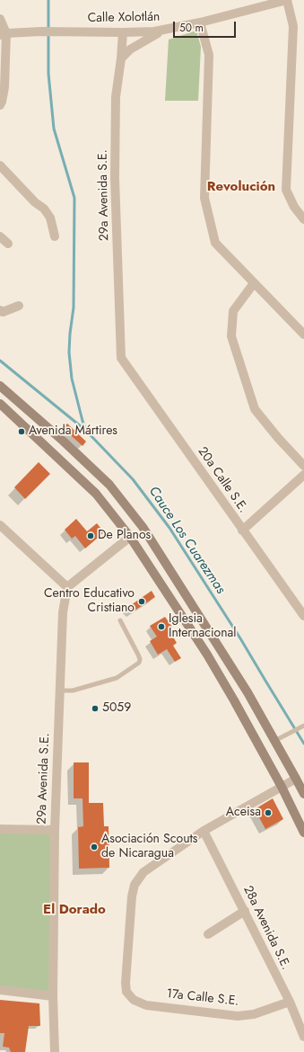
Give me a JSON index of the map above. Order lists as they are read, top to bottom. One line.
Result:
{"streets":{"street":["Calle Xolotlán","29a Avenida S.E.","20a Calle S.E.","28a Avenida S.E.","17a Calle S.E."]},"crossings":[["Calle Xolotlán","29a Avenida S.E."],["29a Avenida S.E.","20a Calle S.E."],["28a Avenida S.E.","17a Calle S.E."]],"districts":["Revolución","El Dorado"],"water":["Cauce Los Cuarezmas"],"places":["Avenida Mártires","De Planos","Centro Educativo Cristiano","Iglesia Internacional","5059","Aceisa","Asociación Scouts de Nicaragua"],"scale_bar":"50 m"}
